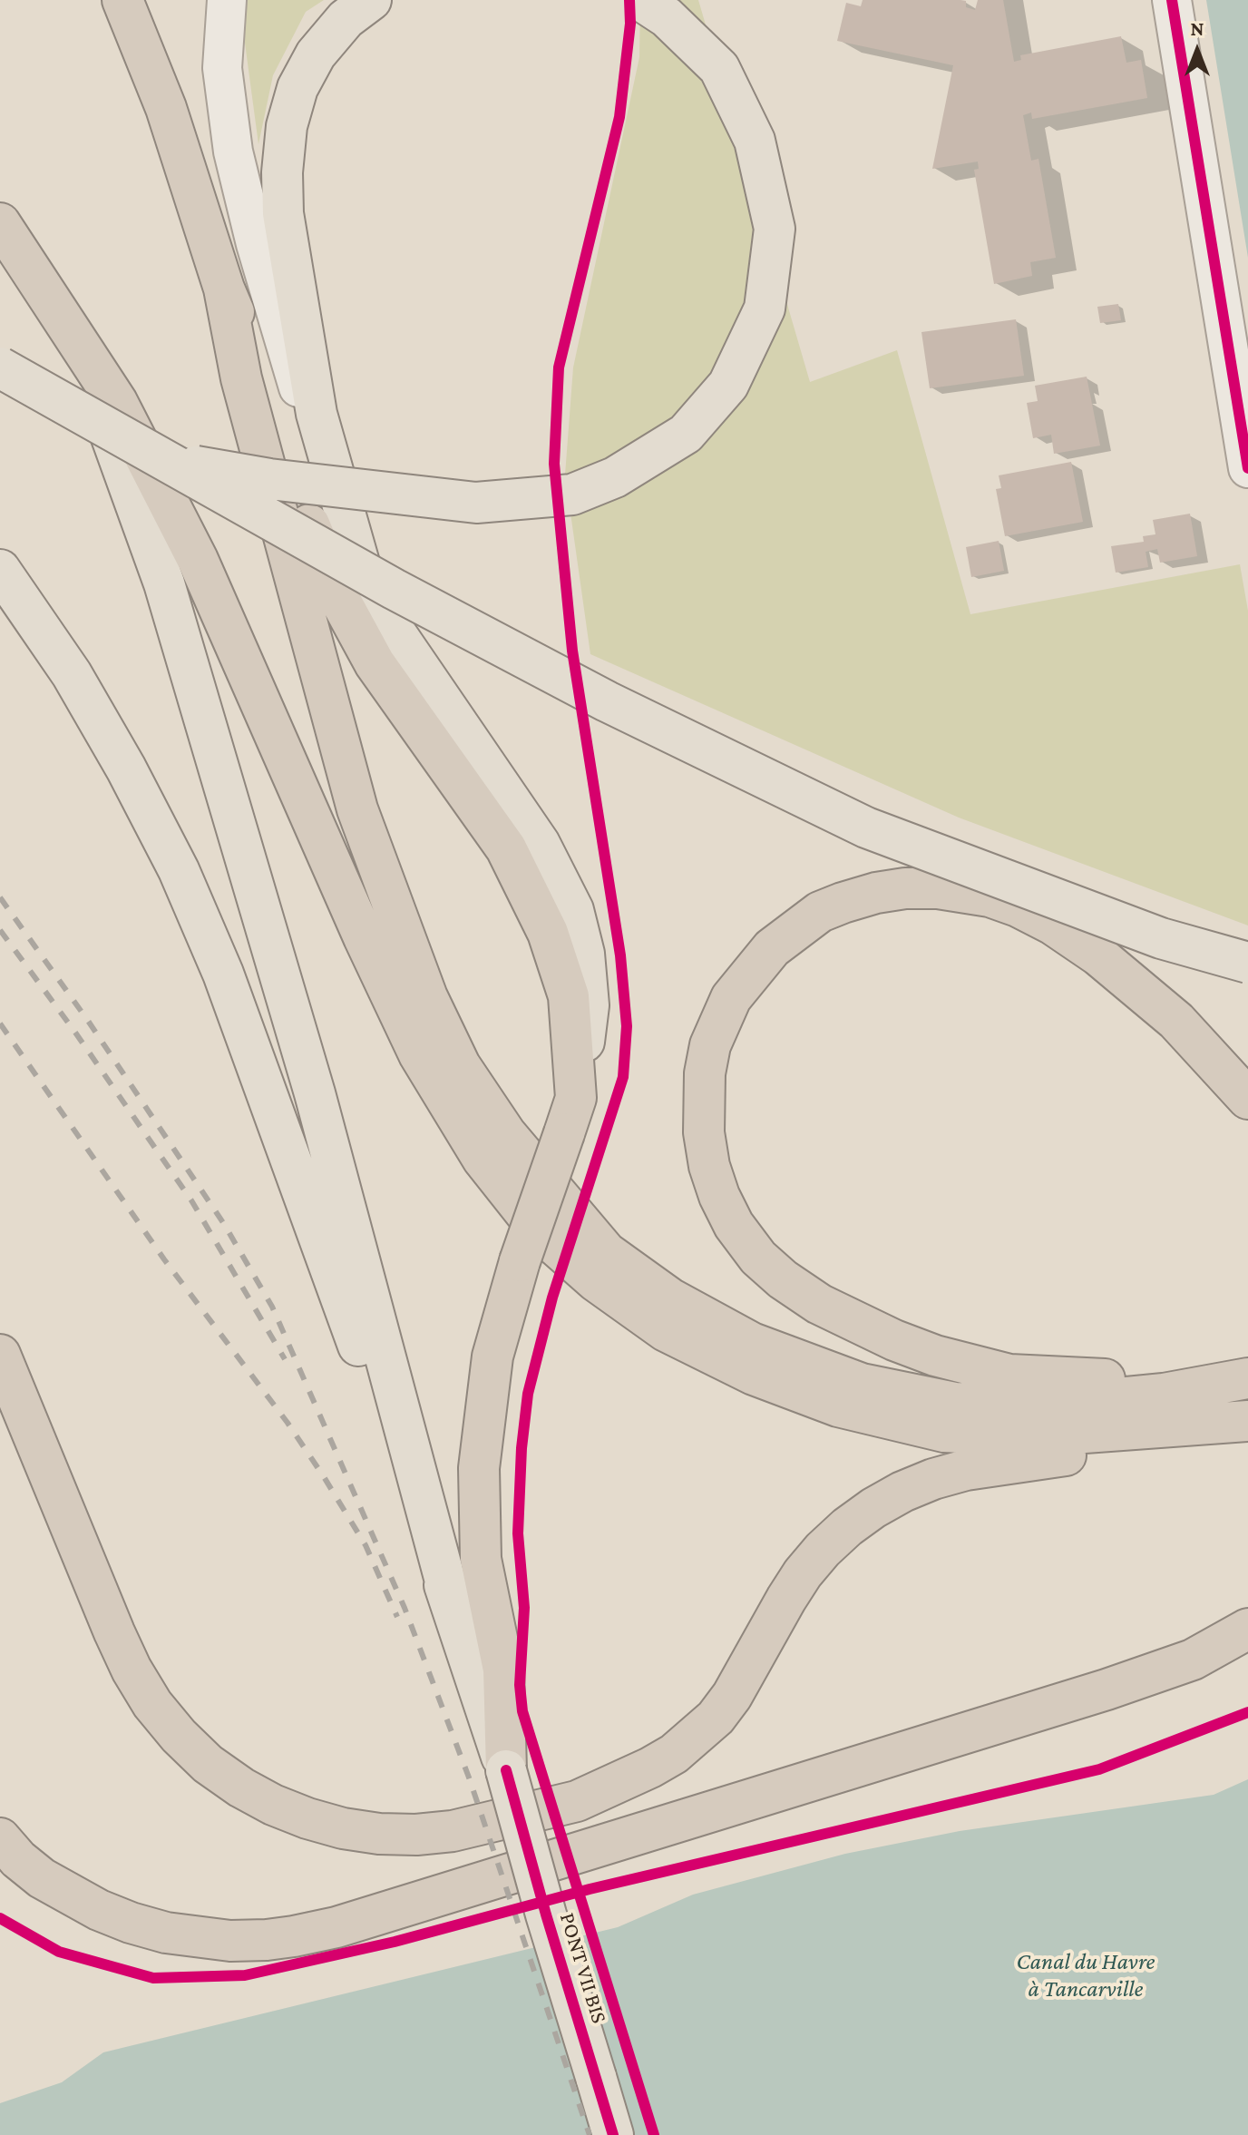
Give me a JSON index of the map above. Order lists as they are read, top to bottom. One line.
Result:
{"streets":{"main road":["PONT VII BIS"]},"water":["Canal du Havre à Tancarville"],"north":"top"}
